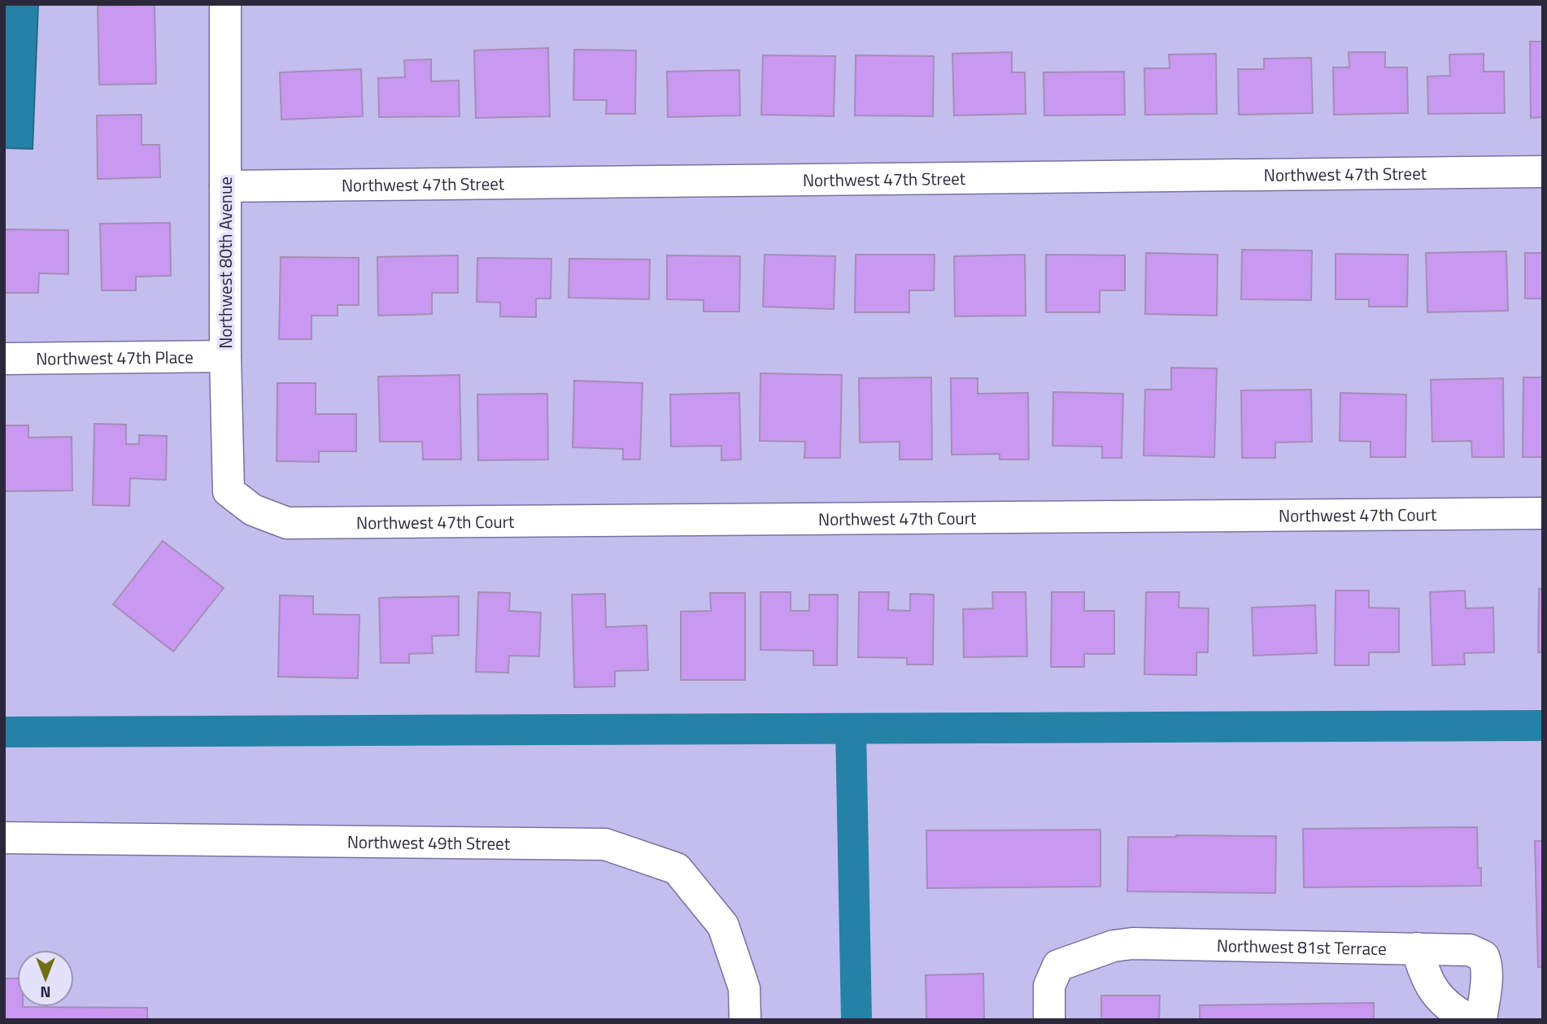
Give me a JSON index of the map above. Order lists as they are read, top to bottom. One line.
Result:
{"streets":{"street":["Northwest 47th Street","Northwest 80th Avenue","Northwest 47th Place","Northwest 47th Court","Northwest 49th Street","Northwest 81st Terrace"]},"crossings":[["Northwest 47th Street","Northwest 80th Avenue"],["Northwest 80th Avenue","Northwest 47th Place"],["Northwest 80th Avenue","Northwest 47th Court"]],"north":"bottom"}
